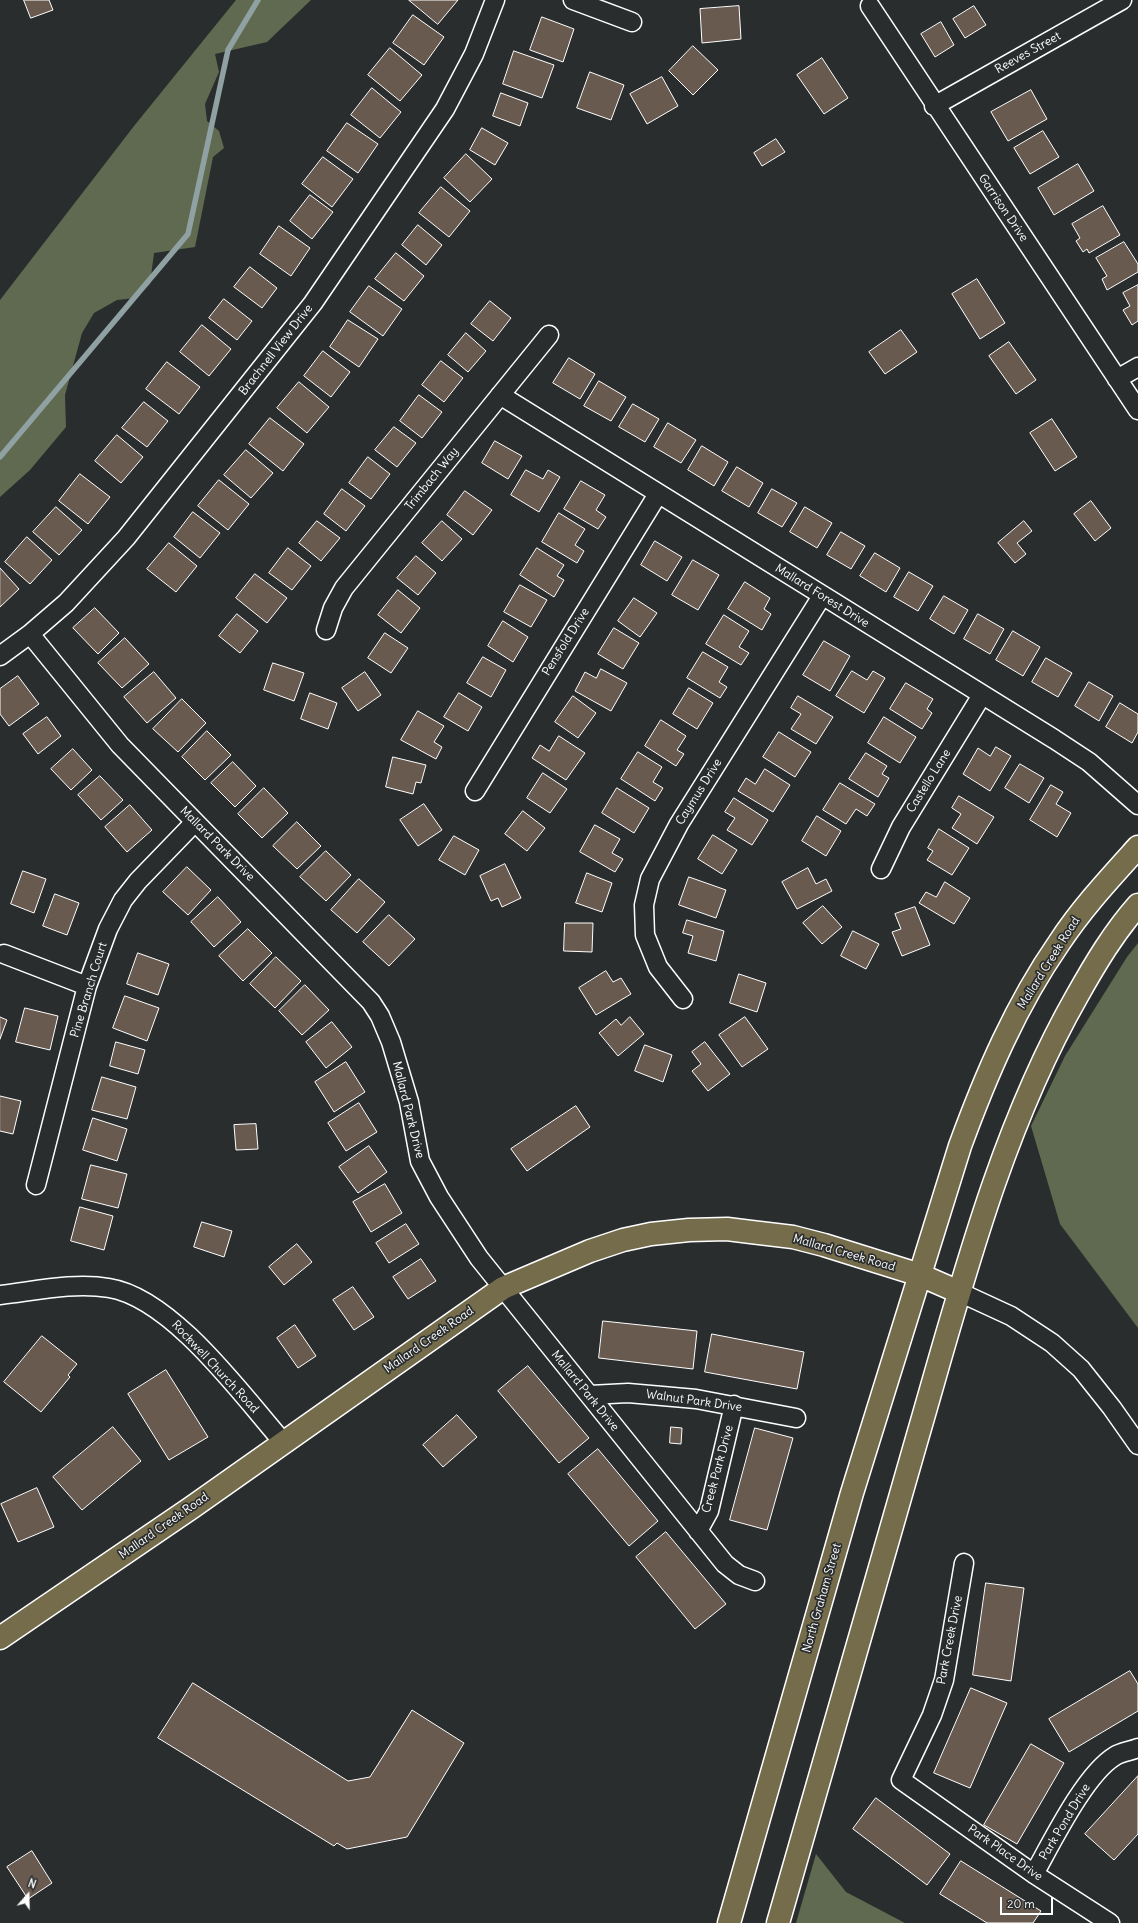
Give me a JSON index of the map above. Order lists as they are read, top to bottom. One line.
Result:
{"streets":{"main road":["Mallard Creek Road","North Graham Street"],"street":["Reeves Street","Garrison Drive","Brachnell View Drive","Trimbach Way","Mallard Forest Drive","Pensfold Drive","Castello Lane","Caymus Drive","Mallard Park Drive","Pine Branch Court","Rockwell Church Road","Walnut Park Drive","Creek Park Drive","Park Creek Drive","Park Pond Drive","Park Place Drive"]},"crossings":[["Reeves Street","Garrison Drive"],["Brachnell View Drive","Mallard Park Drive"],["Trimbach Way","Mallard Forest Drive"],["Mallard Forest Drive","Pensfold Drive"],["Mallard Forest Drive","Castello Lane"],["Mallard Forest Drive","Caymus Drive"],["Mallard Park Drive","Mallard Creek Road"],["Mallard Park Drive","Pine Branch Court"],["Mallard Park Drive","Walnut Park Drive"],["Mallard Park Drive","Creek Park Drive"],["Mallard Creek Road","Rockwell Church Road"],["Mallard Creek Road","North Graham Street"],["Walnut Park Drive","Creek Park Drive"],["Park Creek Drive","Park Place Drive"],["Park Pond Drive","Park Place Drive"]],"scale_bar":"20 m","north":"top"}
